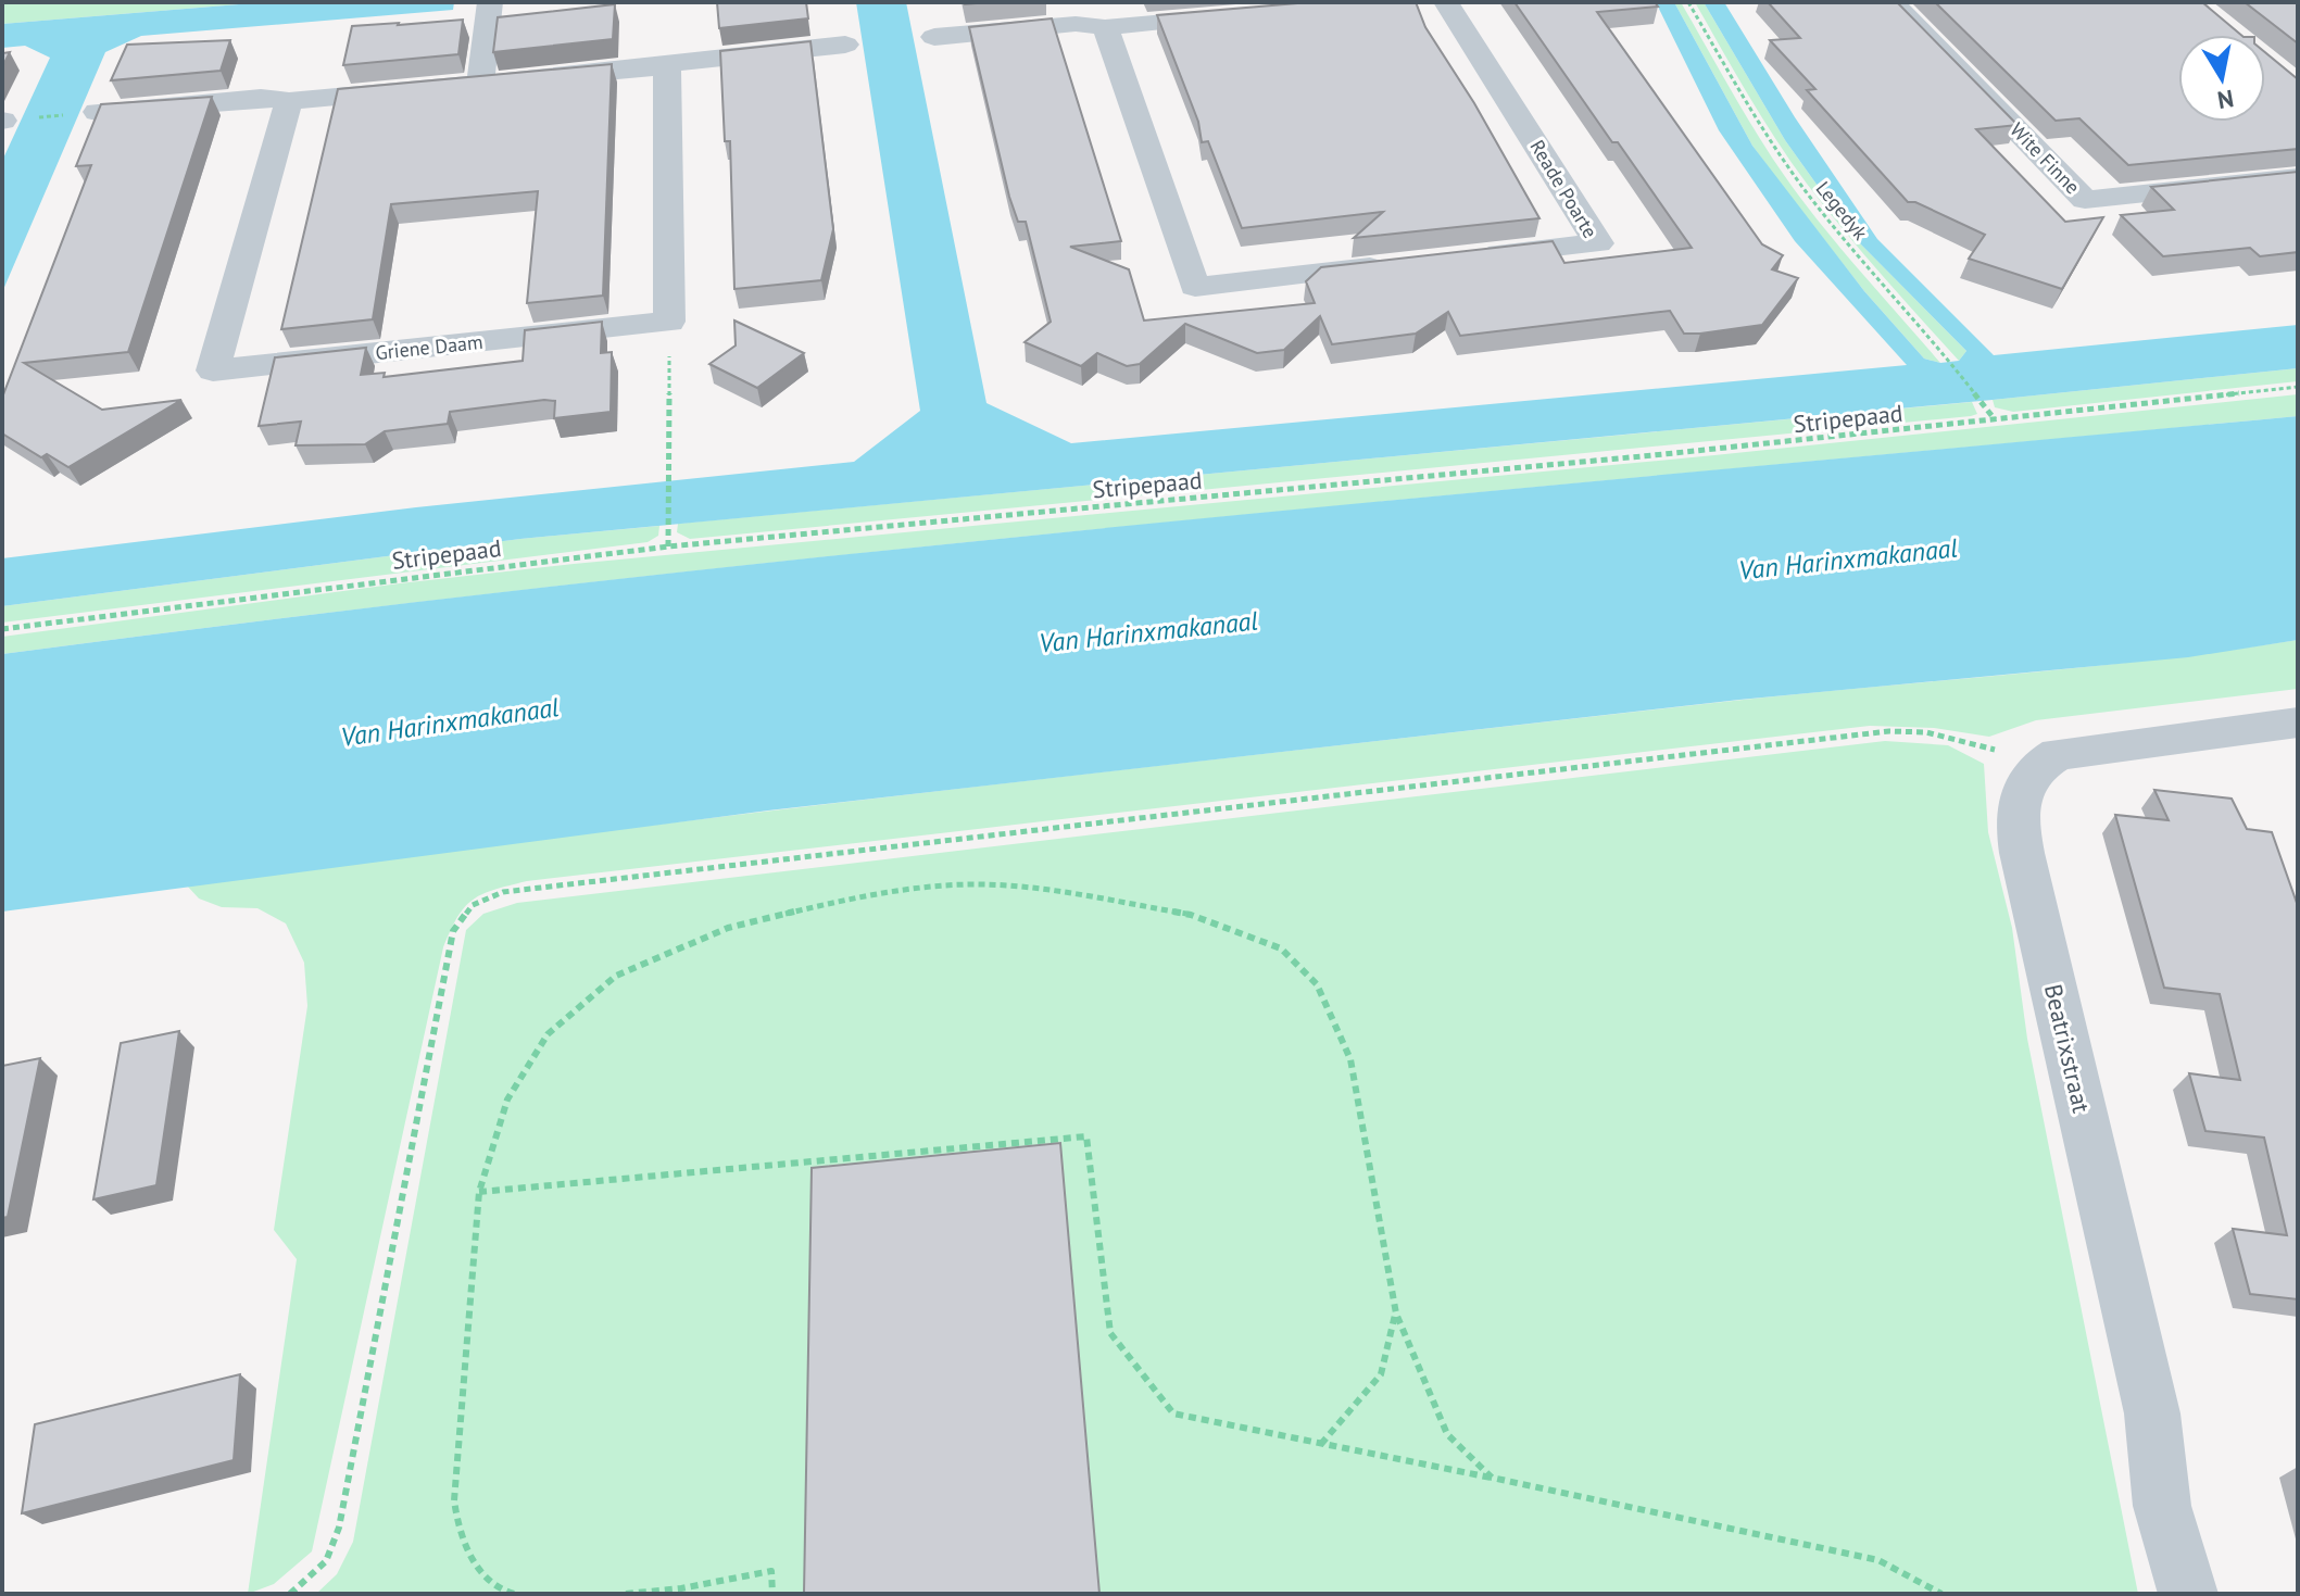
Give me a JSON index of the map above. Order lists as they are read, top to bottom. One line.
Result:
{"streets":{"street":["Wite Finne","Reade Poarte","Griene Daam","Beatrixstraat"],"path":["Legedyk","Stripepaad"]},"crossings":[["Legedyk","Stripepaad"]],"water":["Van Harinxmakanaal"],"north":"bottom"}
